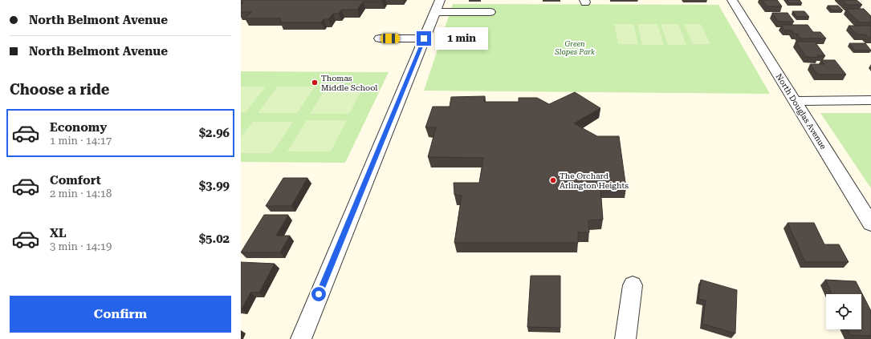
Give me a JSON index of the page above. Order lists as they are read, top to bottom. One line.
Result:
{"streets":{"street":["North Douglas Avenue"]},"parks":["Green Slopes Park"],"places":["Thomas Middle School","The Orchard Arlington Heights"],"page":{"banner":["North Belmont Avenue","North Belmont Avenue"],"bubble":"1 min","heading":"Choose a ride","list":[{"name":"Economy","note":"1 min · 14:17","value":"$2.96"},{"name":"Comfort","note":"2 min · 14:18","value":"$3.99"},{"name":"XL","note":"3 min · 14:19","value":"$5.02"}],"buttons":"Confirm"}}
